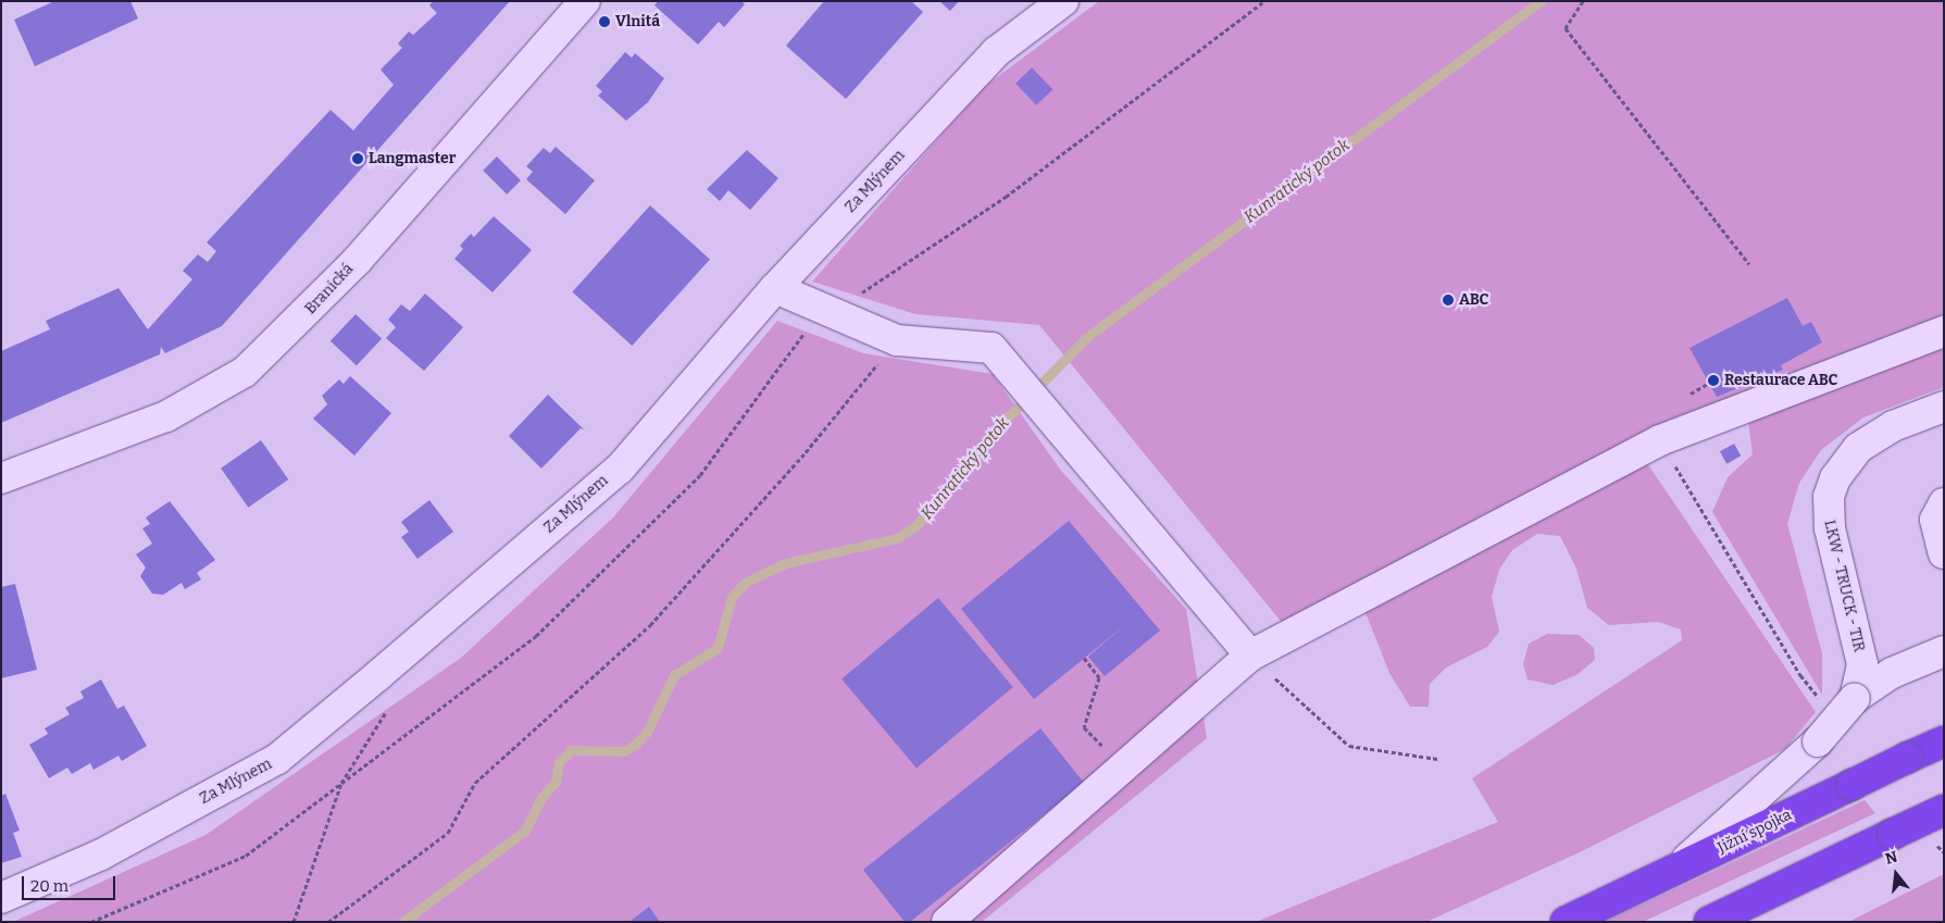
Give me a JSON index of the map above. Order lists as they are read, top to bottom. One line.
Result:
{"streets":{"highway":["Jižní spojka"],"street":["Za Mlýnem","Branická","LKW - TRUCK - TIR"]},"water":["Kunratický potok"],"places":["Vlnitá","Langmaster","ABC","Restaurace ABC"],"scale_bar":"20 m","north":"top"}
